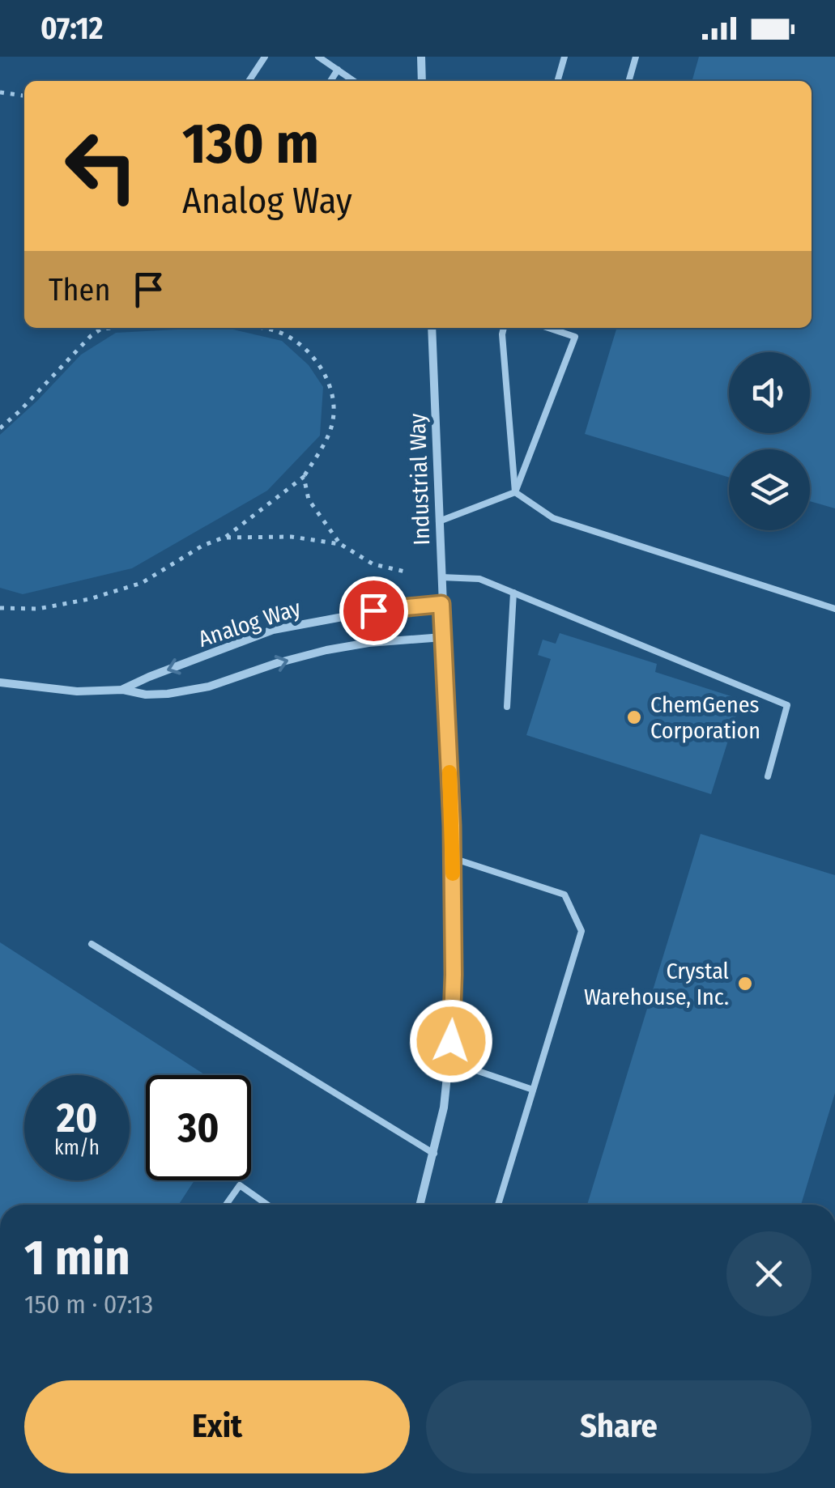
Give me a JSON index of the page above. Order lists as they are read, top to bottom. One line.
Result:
{"streets":{"street":["Industrial Way","Analog Way"]},"crossings":[["Industrial Way","Analog Way"]],"places":["ChemGenes Corporation","Crystal Warehouse, Inc."],"page":{"status":"07:12","turn":["130 m","Analog Way"],"then":"Then","speed":"20 km/h","limit":"30","heading":["1 min","150 m · 07:13"],"buttons":["Exit","Share"]}}
